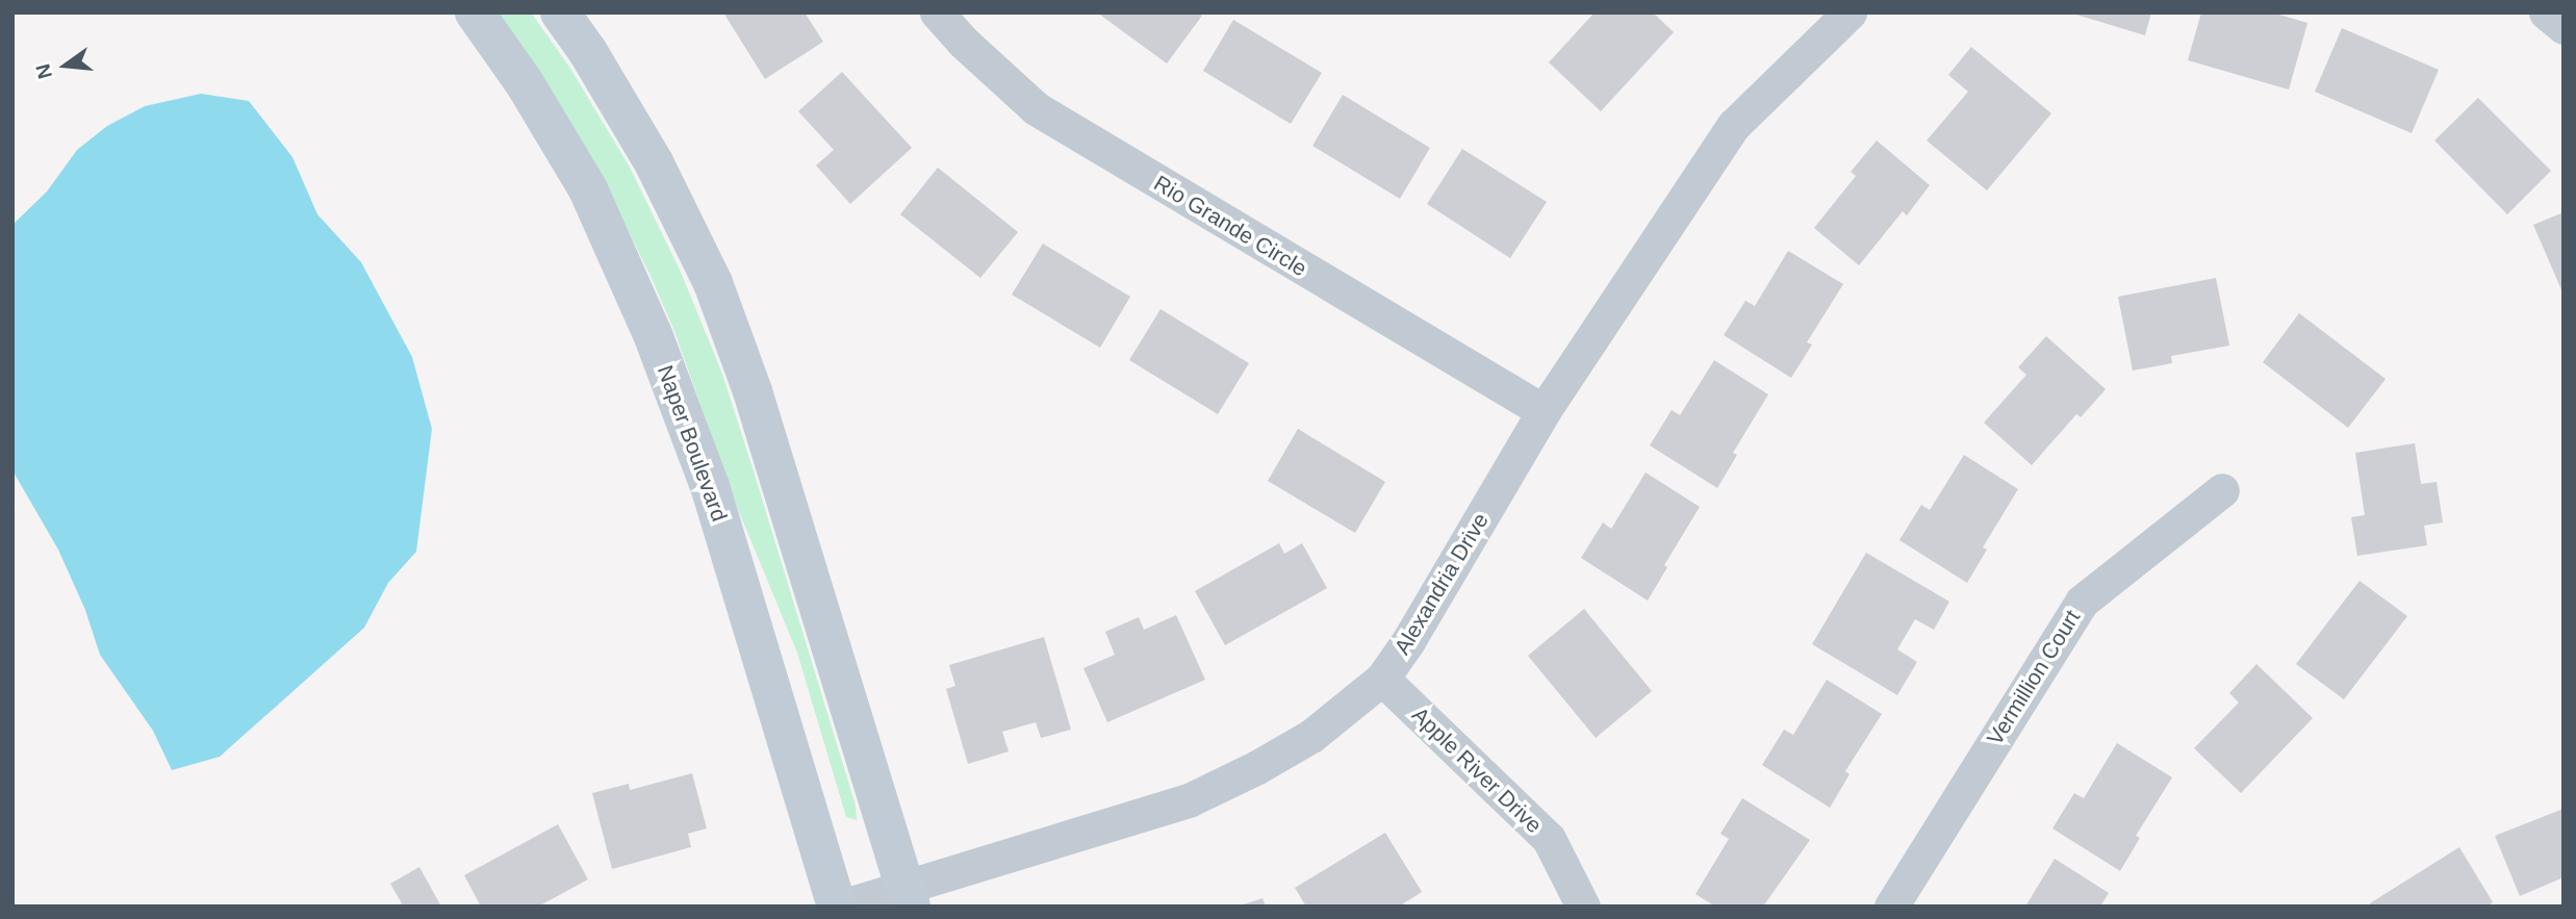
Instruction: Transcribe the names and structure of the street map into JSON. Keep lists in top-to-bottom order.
{
  "streets": {
    "main road": ["Naper Boulevard"],
    "street": [
      "Rio Grande Circle",
      "Alexandria Drive",
      "Vermillion Court",
      "Apple River Drive"
    ]
  },
  "crossings": [
    ["Rio Grande Circle", "Alexandria Drive"],
    ["Naper Boulevard", "Alexandria Drive"],
    ["Alexandria Drive", "Apple River Drive"]
  ],
  "north": "left"
}
